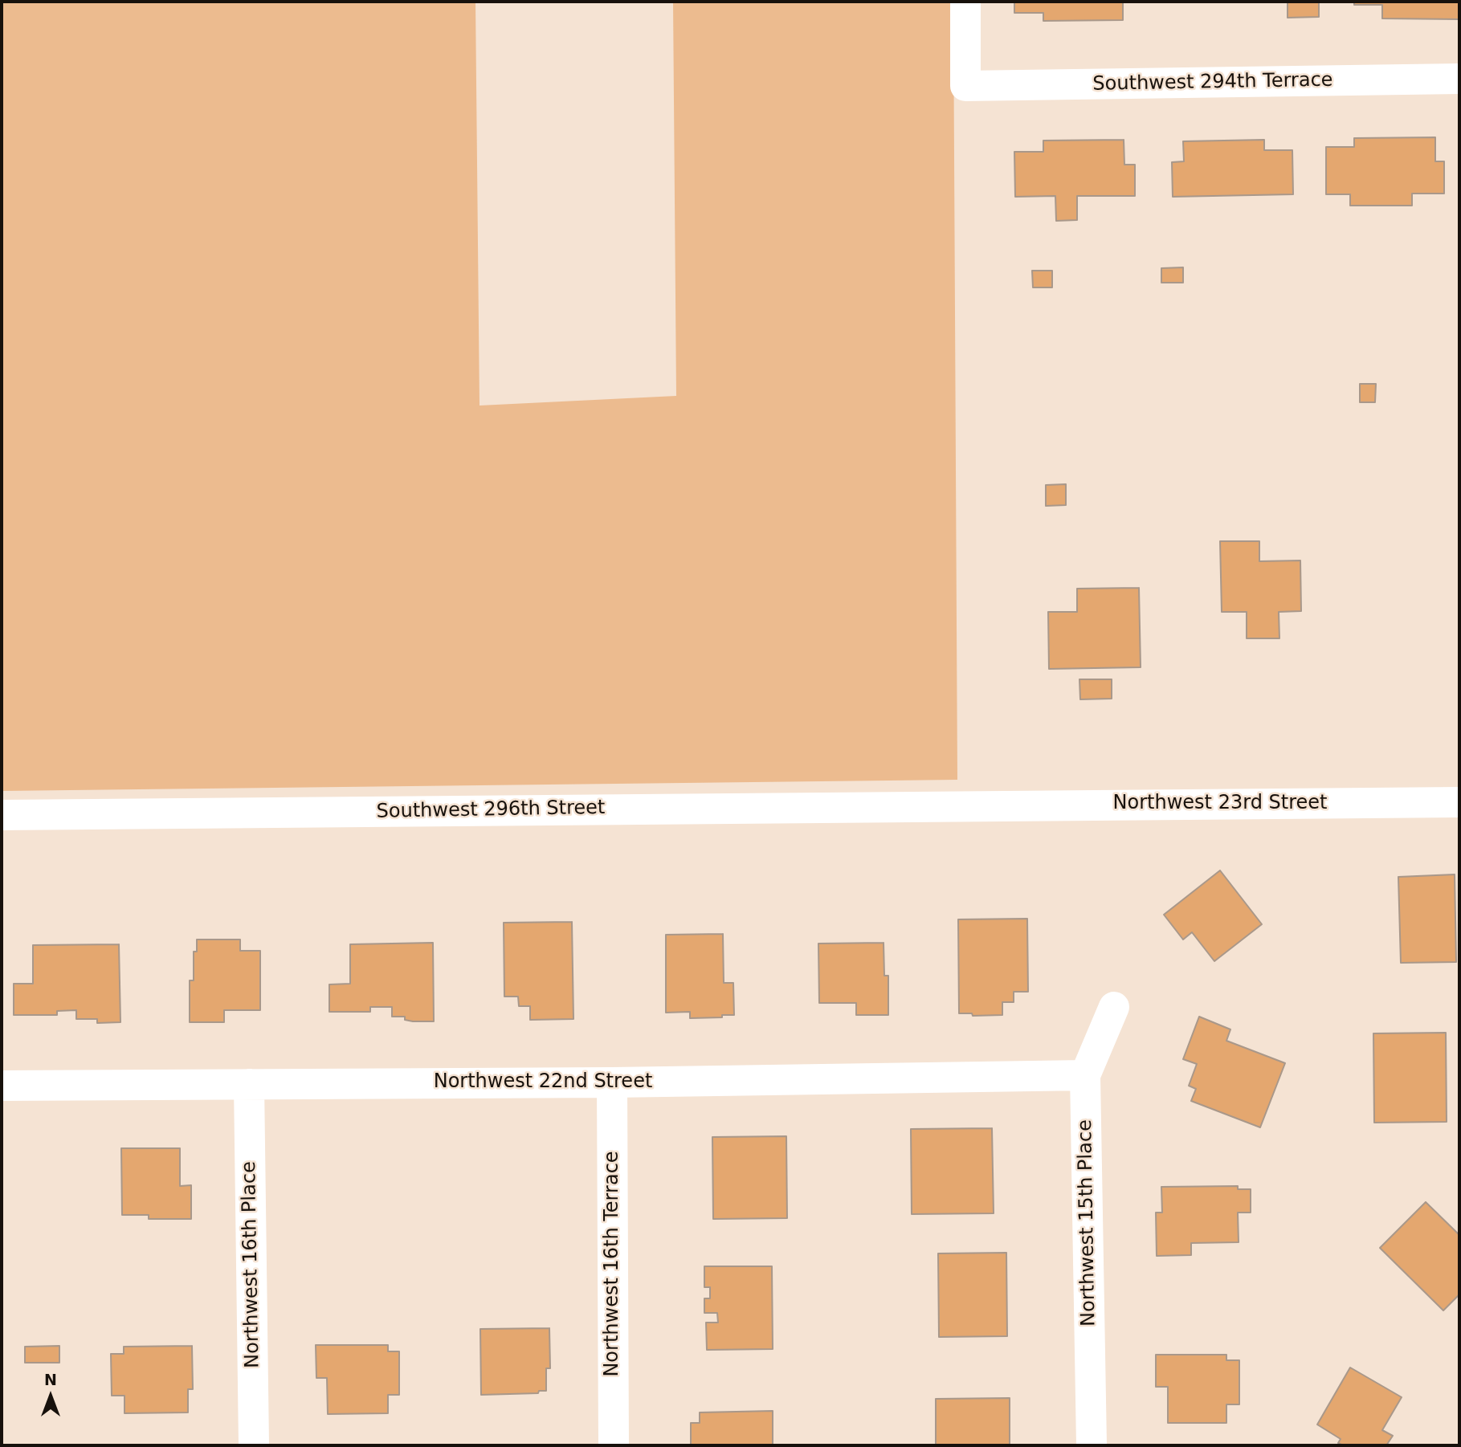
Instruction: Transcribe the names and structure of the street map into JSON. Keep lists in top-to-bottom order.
{
  "streets": {
    "street": [
      "Southwest 294th Terrace",
      "Northwest 23rd Street",
      "Southwest 296th Street",
      "Northwest 22nd Street",
      "Northwest 15th Place",
      "Northwest 16th Terrace",
      "Northwest 16th Place"
    ]
  },
  "crossings": [
    ["Northwest 23rd Street", "Southwest 296th Street"],
    ["Northwest 22nd Street", "Northwest 15th Place"],
    ["Northwest 22nd Street", "Northwest 16th Terrace"],
    ["Northwest 22nd Street", "Northwest 16th Place"]
  ],
  "north": "top"
}
